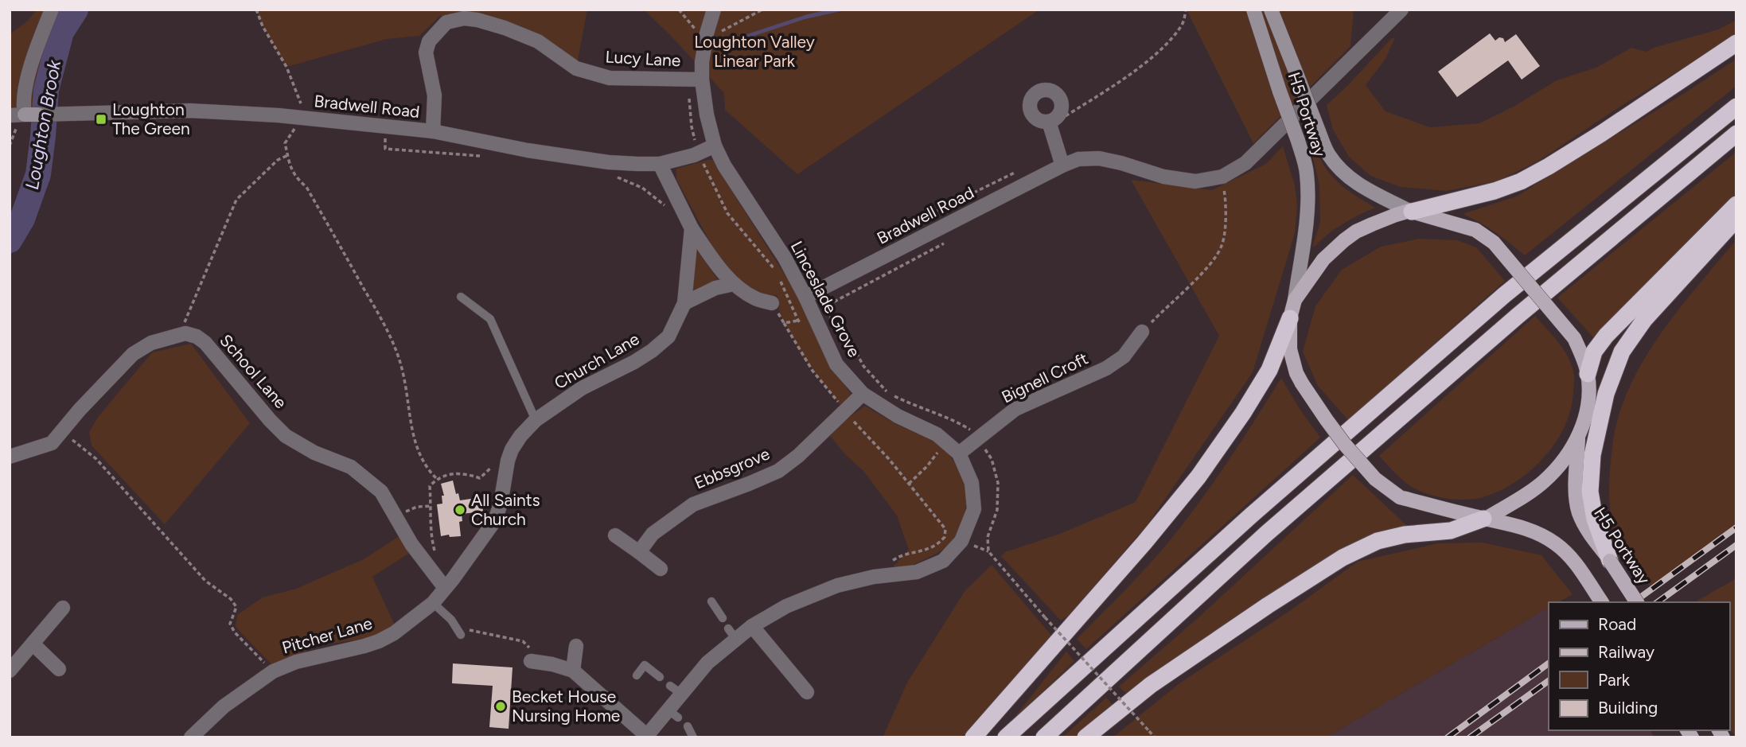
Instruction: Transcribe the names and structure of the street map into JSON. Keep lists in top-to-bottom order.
{
  "streets": {
    "main road": ["H5 Portway"],
    "street": [
      "Lucy Lane",
      "Bradwell Road",
      "Linceslade Grove",
      "Church Lane",
      "School Lane",
      "Bignell Croft",
      "Ebbsgrove",
      "Pitcher Lane"
    ]
  },
  "crossings": [
    ["Lucy Lane", "Bradwell Road"],
    ["Lucy Lane", "Linceslade Grove"],
    ["Bradwell Road", "Linceslade Grove"],
    ["Linceslade Grove", "Bignell Croft"],
    ["Linceslade Grove", "Ebbsgrove"],
    ["Church Lane", "School Lane"],
    ["Church Lane", "Pitcher Lane"],
    ["School Lane", "Pitcher Lane"]
  ],
  "water": ["Loughton Brook"],
  "parks": ["Loughton Valley Linear Park"],
  "places": {
    "transit": ["Loughton The Green"],
    "other": ["All Saints Church", "Becket House Nursing Home"]
  },
  "legend": [
    "Road",
    "Railway",
    "Park",
    "Building"
  ]
}
